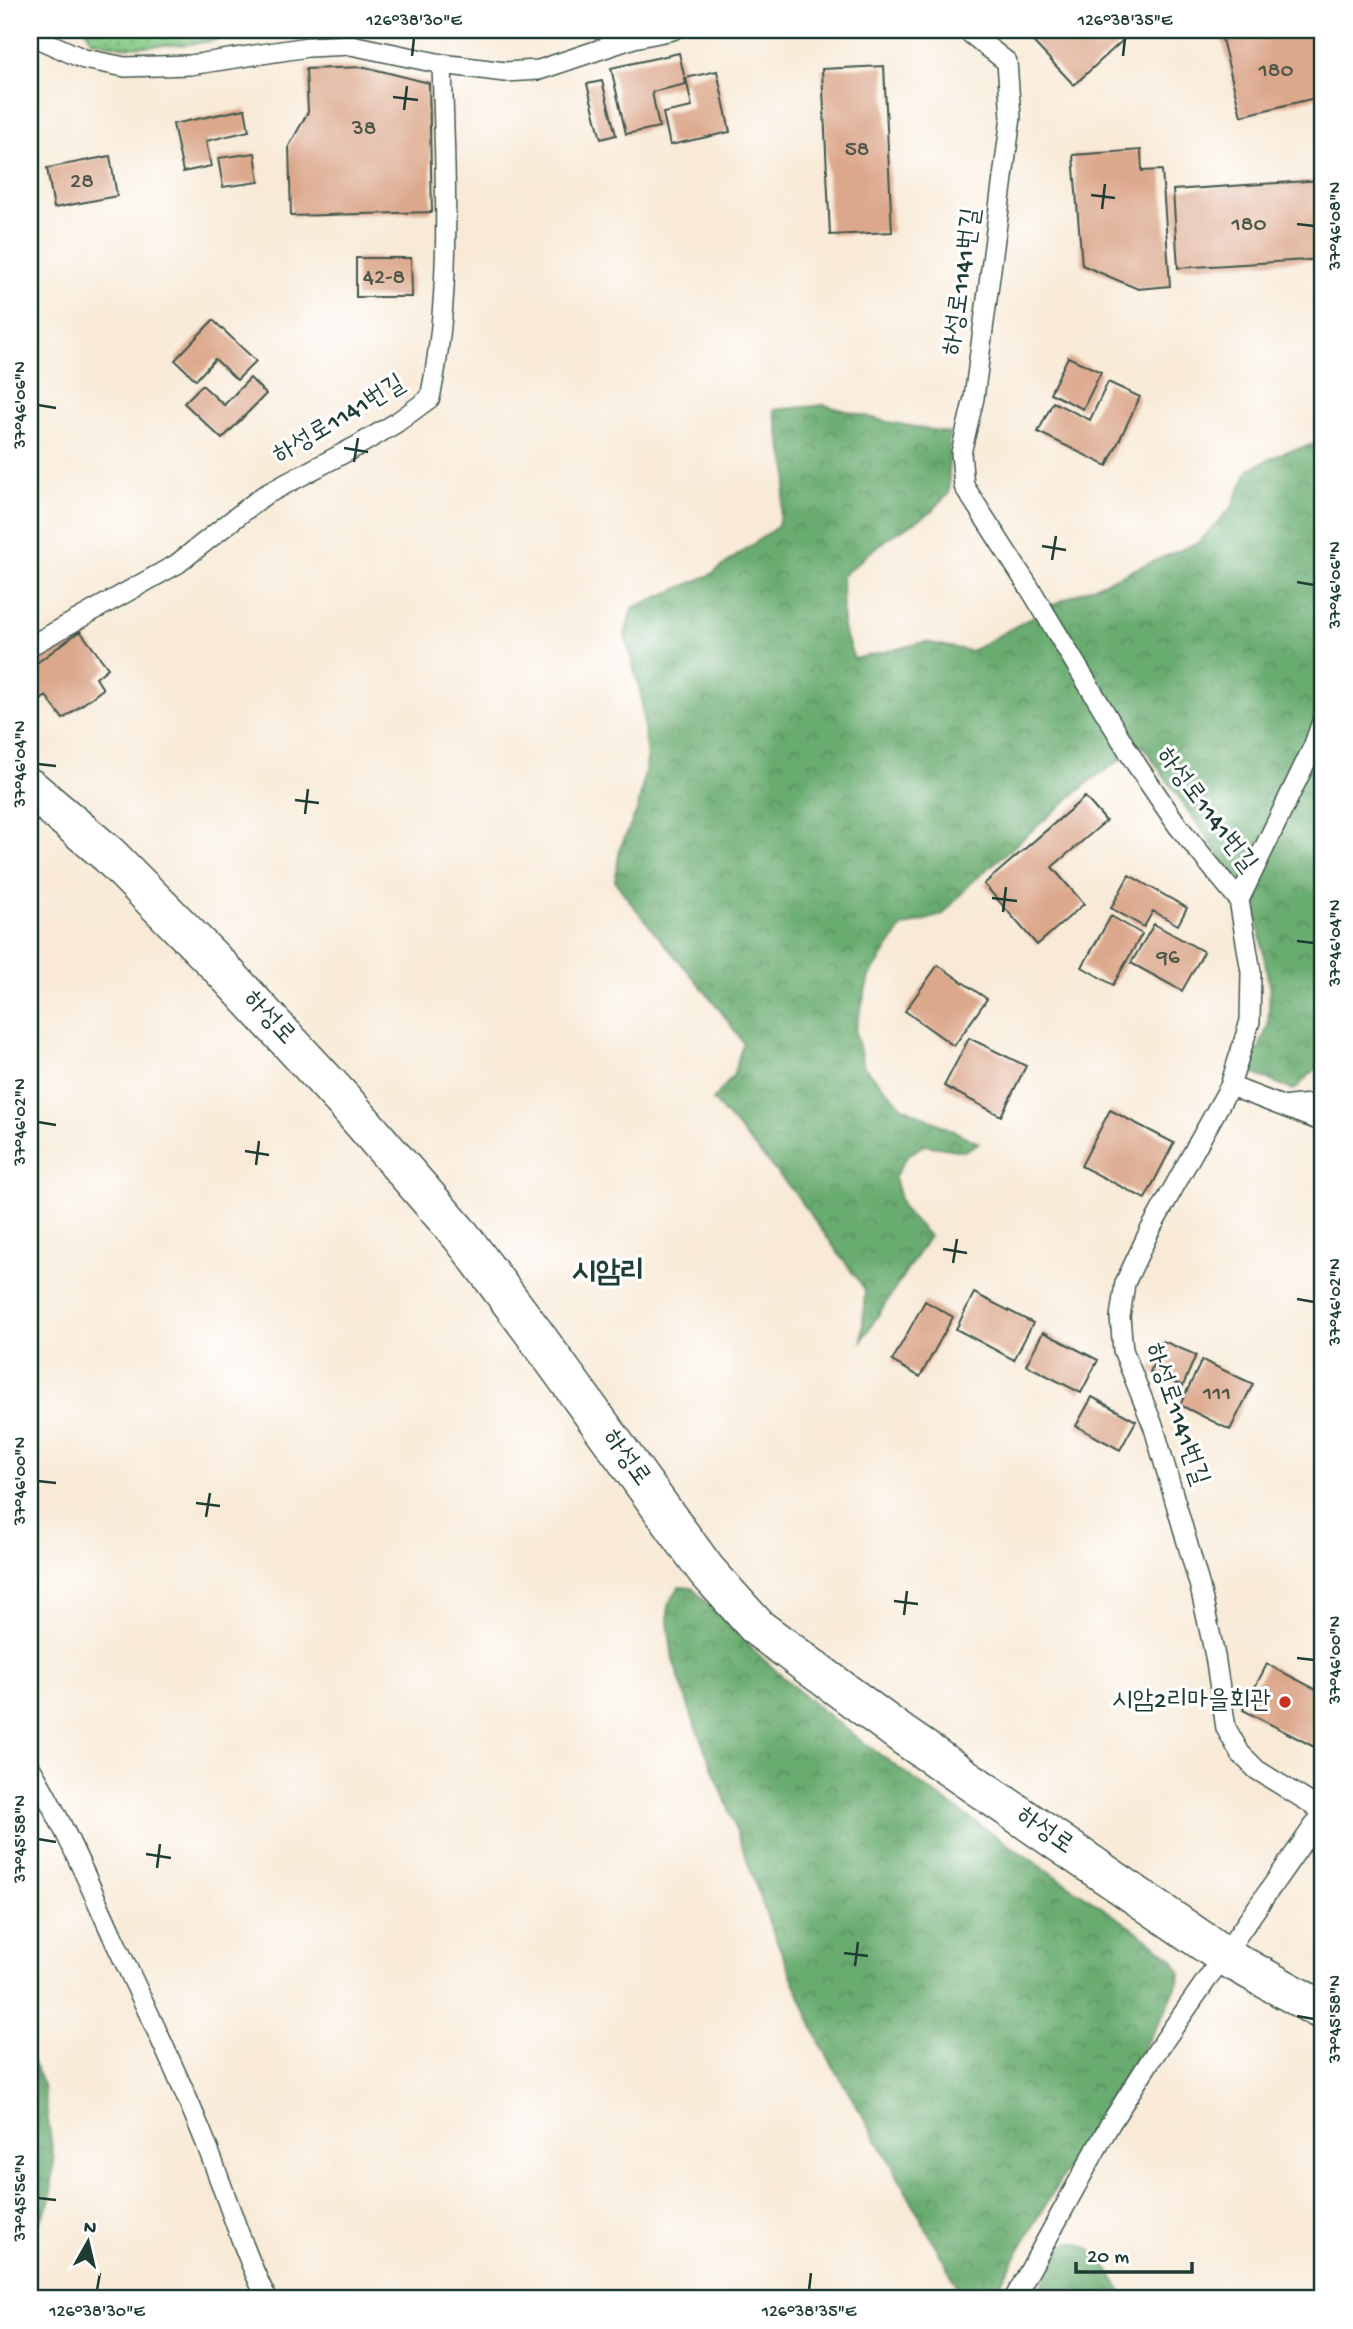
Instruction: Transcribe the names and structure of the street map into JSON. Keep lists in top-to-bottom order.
{
  "streets": {
    "street": ["하성로"],
    "lane": ["하성로1141번길"]
  },
  "districts": ["시암리"],
  "places": ["시암2리마을회관"],
  "house_numbers": [
    "180",
    "38",
    "58",
    "28",
    "180",
    "42-8",
    "96",
    "111"
  ],
  "scale_bar": "20 m",
  "north": "top",
  "coordinates": [
    "126°38'30\"E",
    "126°38'35\"E",
    "37°46'08\"N",
    "37°46'06\"N",
    "37°46'04\"N",
    "37°46'02\"N",
    "37°46'00\"N",
    "37°45'58\"N",
    "37°45'56\"N"
  ]
}
